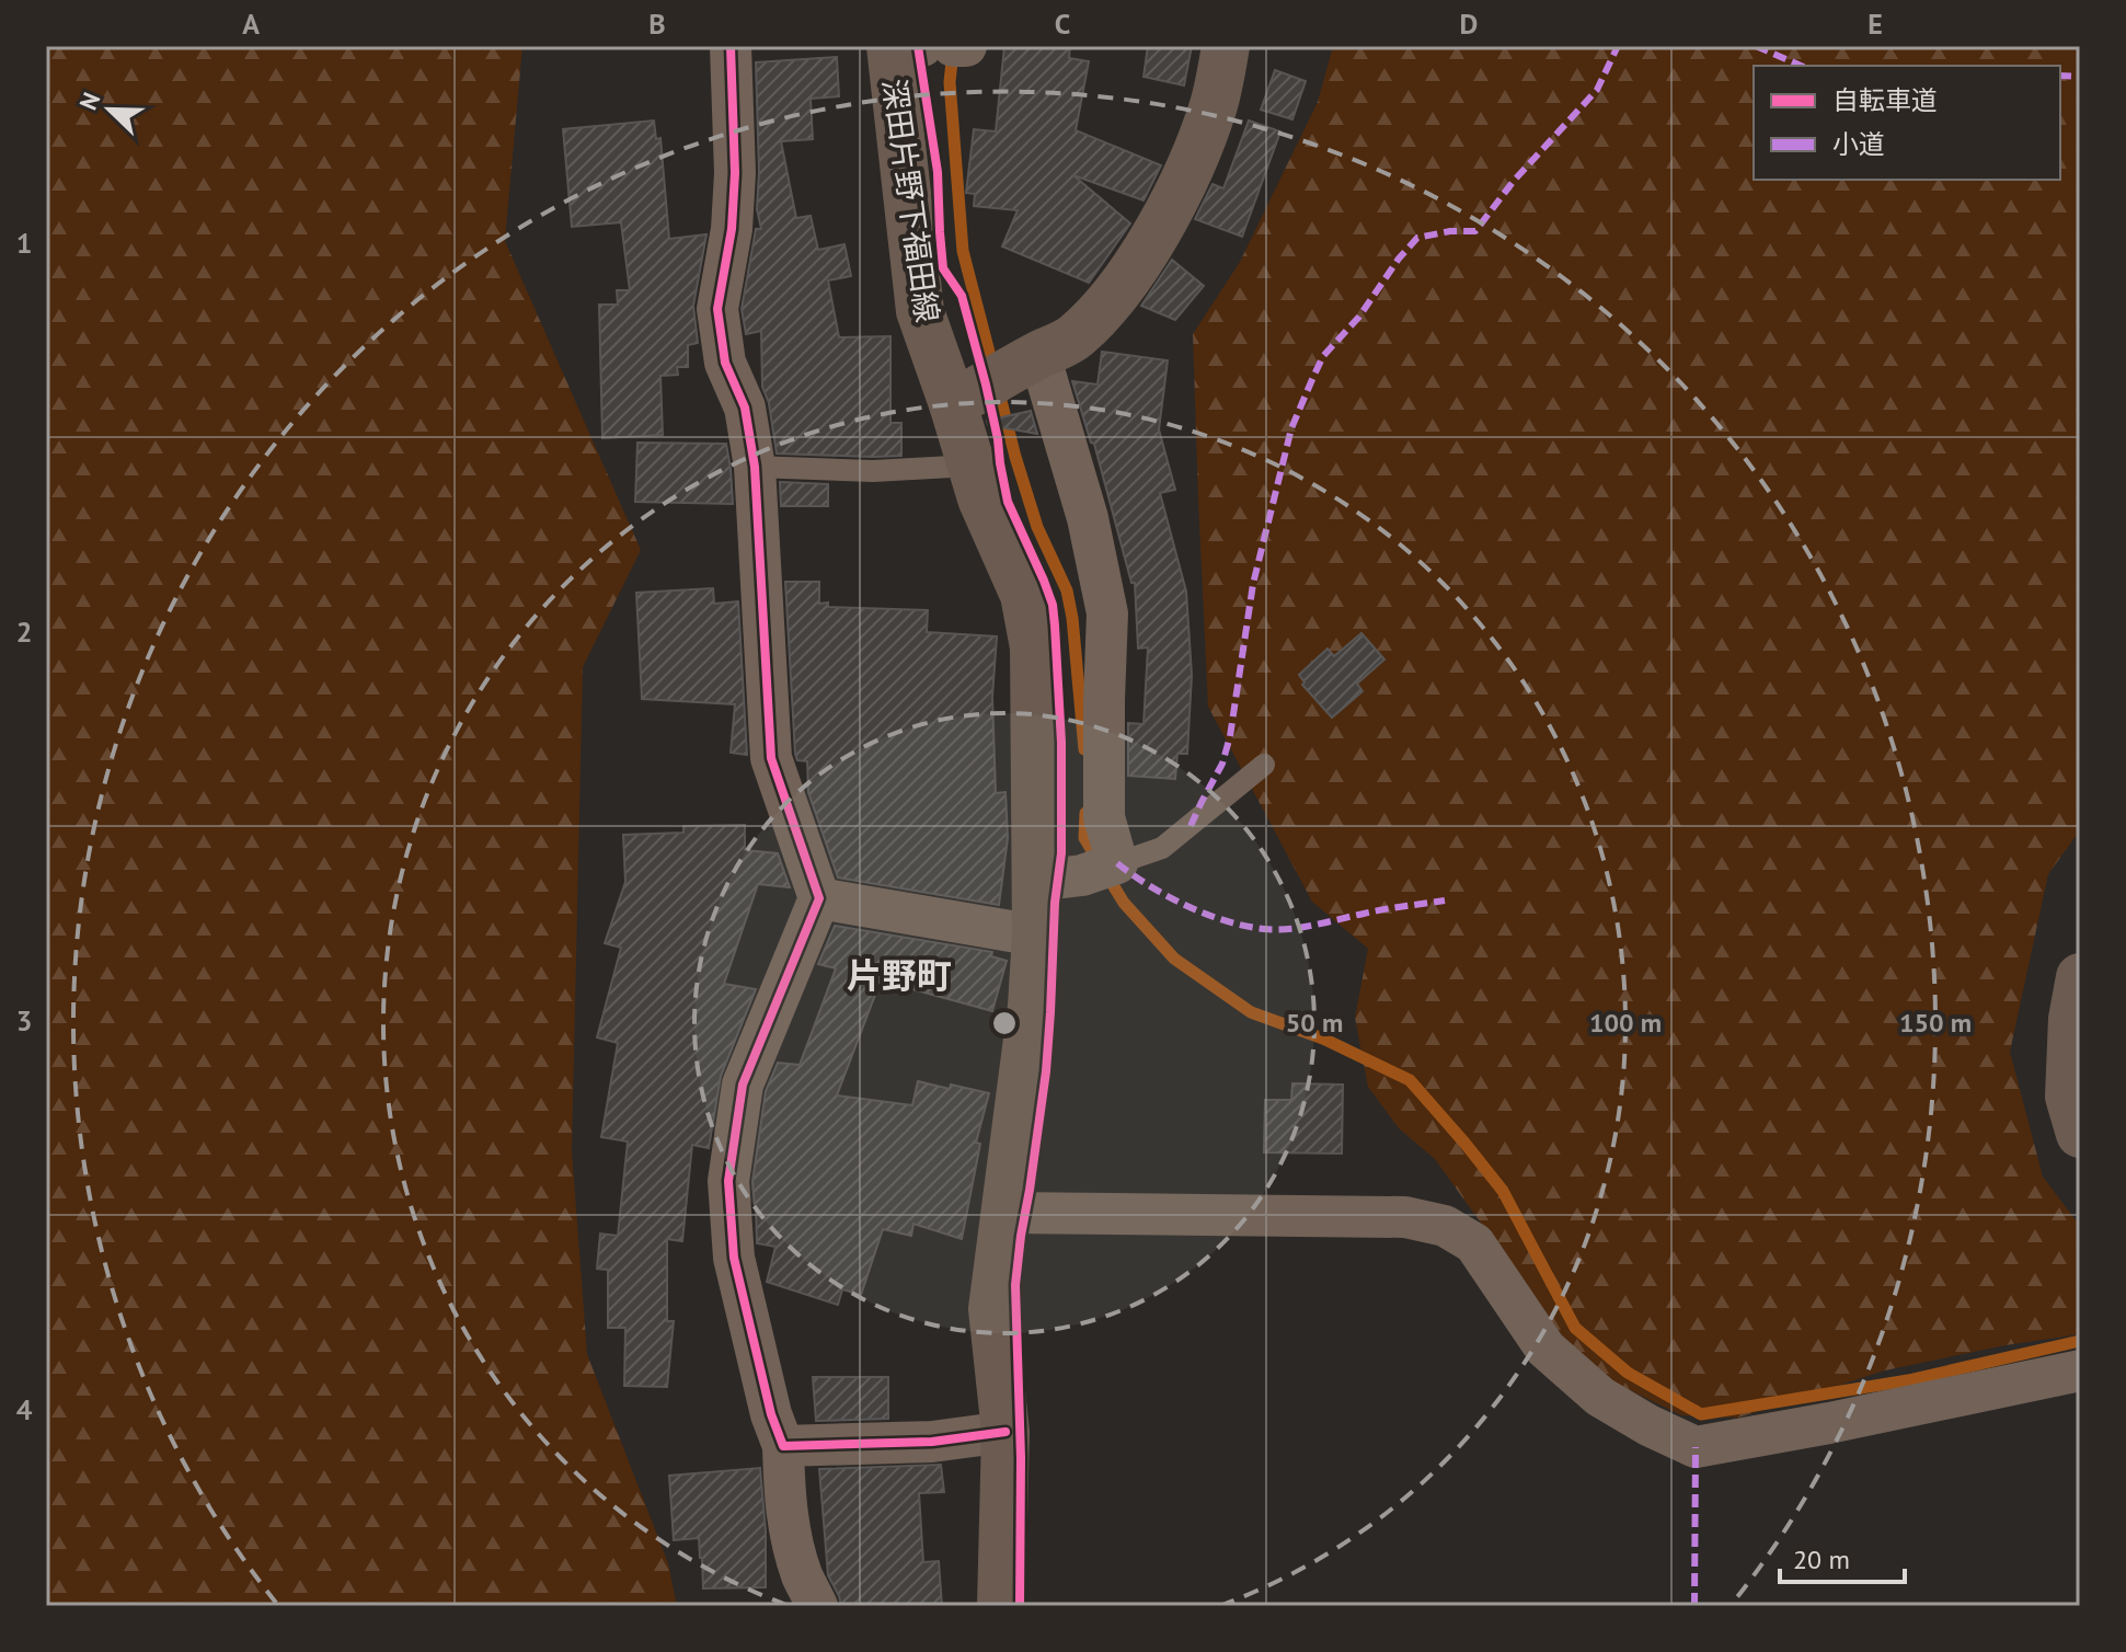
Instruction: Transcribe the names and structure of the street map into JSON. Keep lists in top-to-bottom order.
{
  "streets": {
    "main road": ["深田片野下福田線"]
  },
  "districts": ["片野町"],
  "legend": ["自転車道", "小道"],
  "scale_bar": "20 m",
  "north": "top left",
  "grid": {
    "columns": [
      "A",
      "B",
      "C",
      "D",
      "E"
    ],
    "rows": [
      "1",
      "2",
      "3",
      "4"
    ]
  },
  "rings": ["50 m", "100 m", "150 m"]
}
